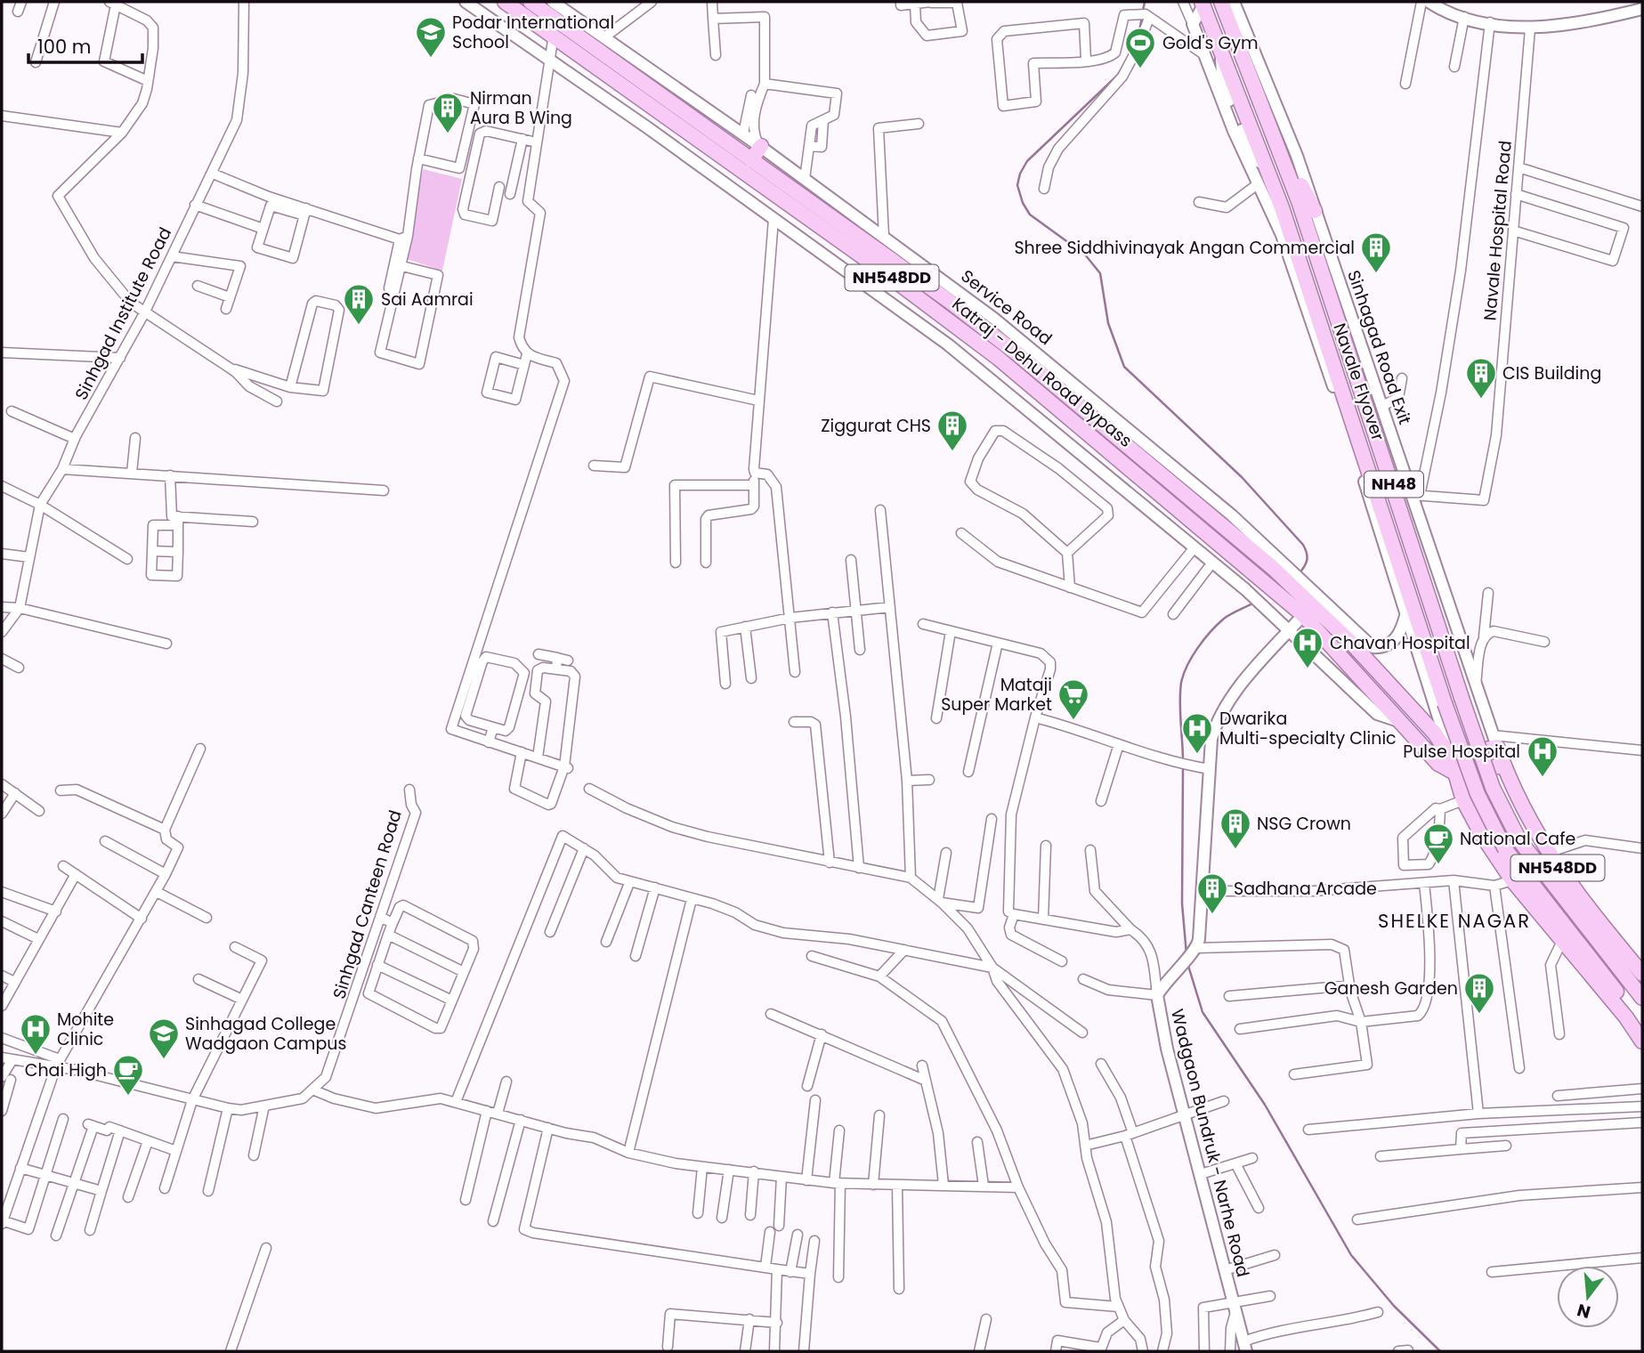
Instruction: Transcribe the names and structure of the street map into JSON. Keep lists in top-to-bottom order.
{
  "streets": {
    "highway": [
      "NH548DD",
      "Katraj - Dehu Road Bypass",
      "Navale Flyover",
      "NH48"
    ],
    "street": [
      "Navale Hospital Road",
      "Service Road",
      "Sinhgad Institute Road",
      "Sinhagad Road Exit",
      "Sinhgad Canteen Road",
      "Wadgaon Bundruk - Narhe Road"
    ]
  },
  "crossings": [
    ["Navale Hospital Road", "Sinhagad Road Exit"],
    ["NH548DD", "Sinhagad Road Exit"],
    ["Service Road", "Katraj - Dehu Road Bypass"],
    ["Navale Flyover", "NH48"]
  ],
  "districts": ["SHELKE NAGAR"],
  "places": {
    "school or university": ["Podar International School", "Sinhagad College Wadgaon Campus"],
    "sports": ["Gold's Gym"],
    "building": [
      "Nirman Aura B Wing",
      "Shree Siddhivinayak Angan Commercial",
      "Sai Aamrai",
      "CIS Building",
      "Ziggurat CHS",
      "NSG Crown",
      "Sadhana Arcade",
      "Ganesh Garden"
    ],
    "hospital": [
      "Chavan Hospital",
      "Dwarika Multi-specialty Clinic",
      "Pulse Hospital",
      "Mohite Clinic"
    ],
    "supermarket": ["Mataji Super Market"],
    "cafe": ["National Cafe", "Chai High"]
  },
  "scale_bar": "100 m",
  "north": "bottom"
}
